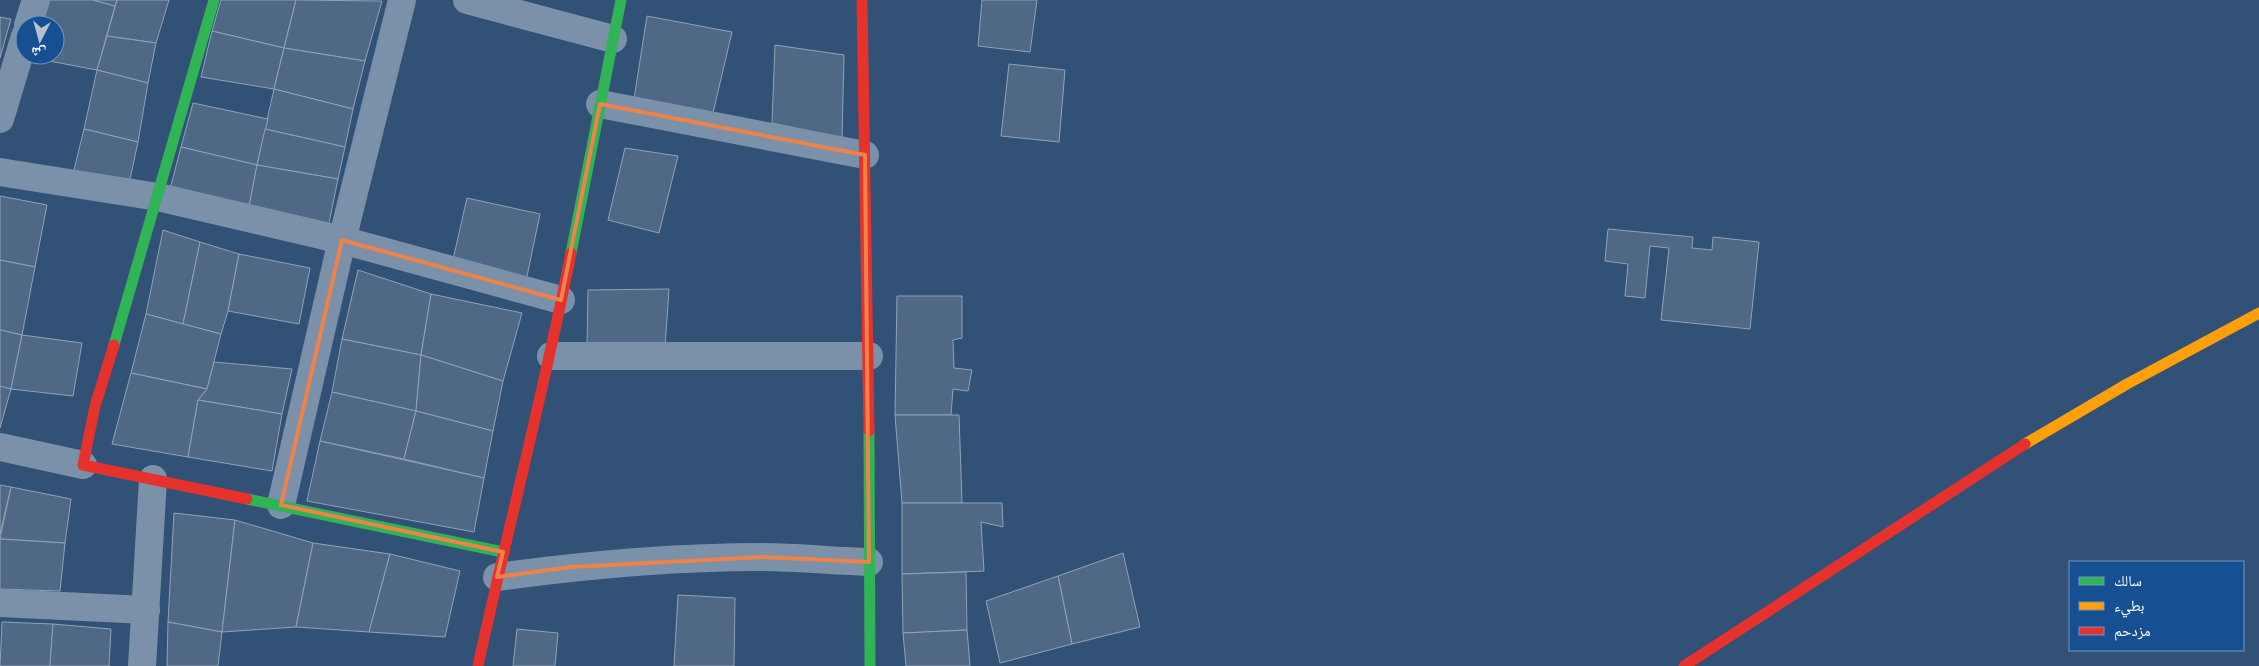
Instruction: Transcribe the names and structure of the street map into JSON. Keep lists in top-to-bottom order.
{
  "legend": ["سالك", "بطيء", "مزدحم"],
  "north": "bottom"
}
